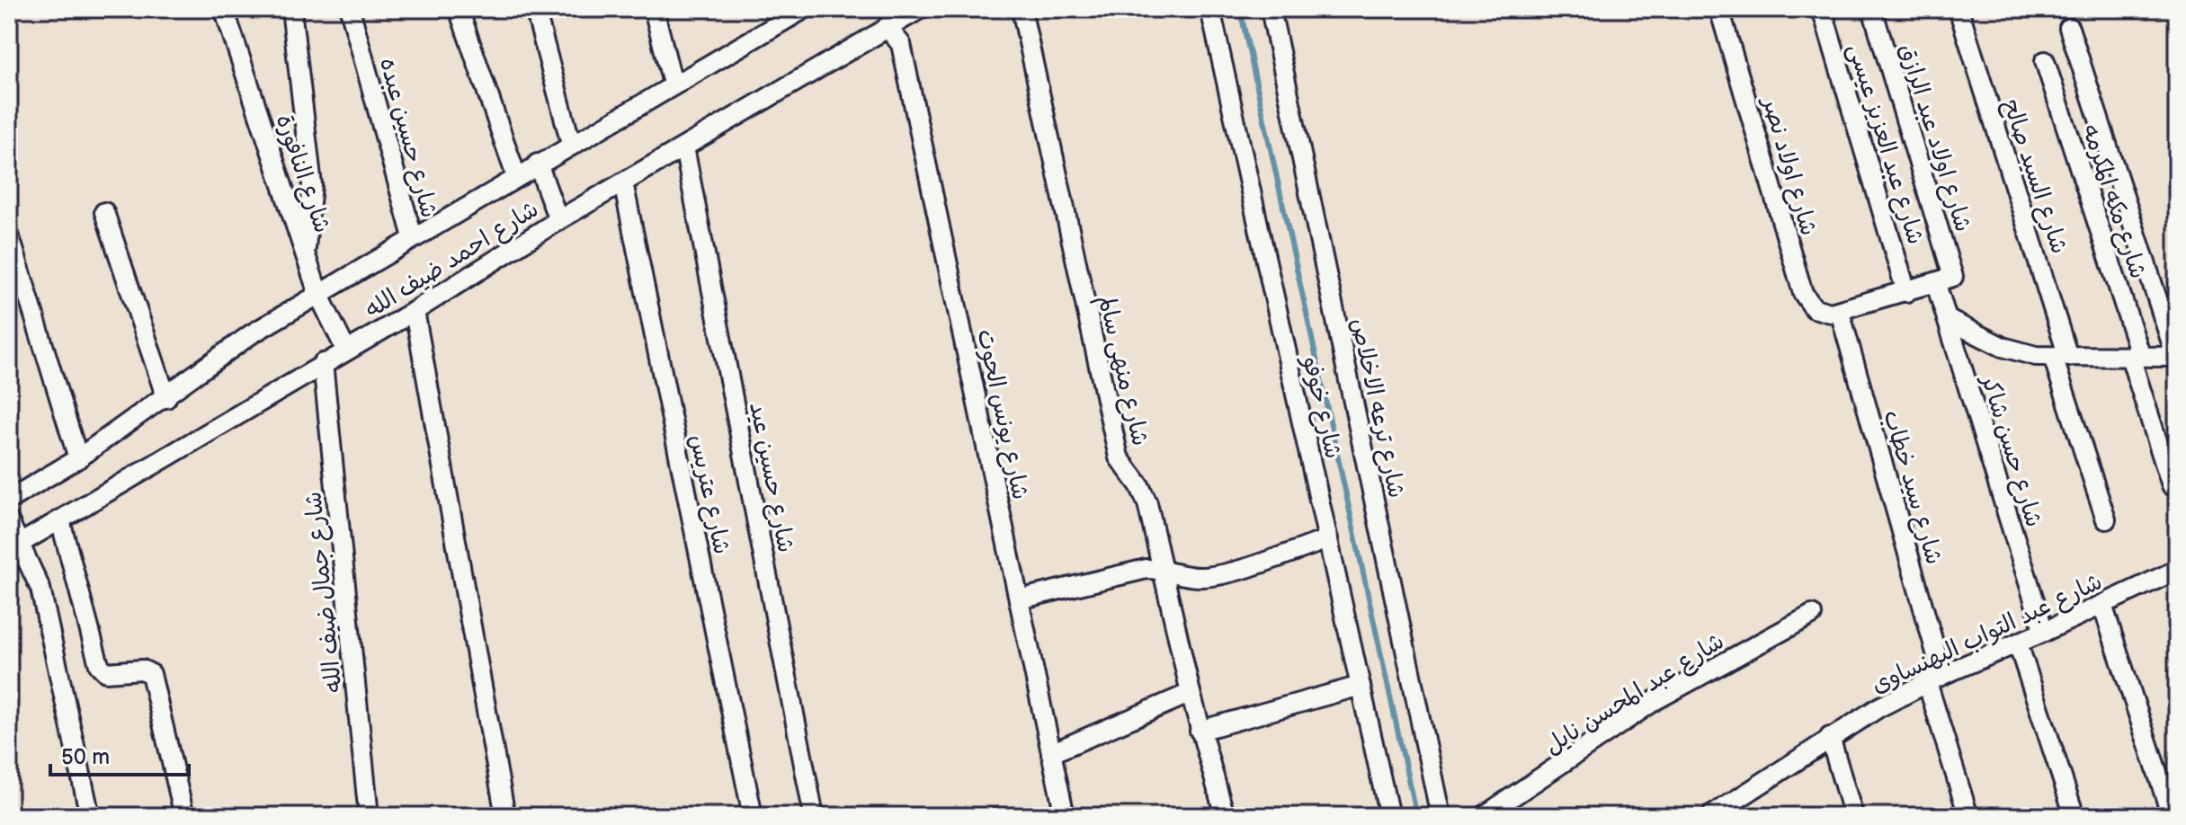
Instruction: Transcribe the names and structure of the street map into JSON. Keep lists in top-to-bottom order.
{
  "streets": {
    "street": [
      "شارع حسين عبده",
      "شارع اولاد عبد الرازق",
      "شارع عبد العزيز عيسى",
      "شارع اولاد نصر",
      "شارع النافورة",
      "شارع السيد صالح",
      "شارع مكه المكرمه",
      "شارع احمد ضيف الله",
      "شارع منهى سالم",
      "شارع خوفو",
      "شارع ترعه الاخلاص",
      "شارع يونس الحوت",
      "شارع حسن شاكر",
      "شارع حسين عيد",
      "شارع سيد خطاب",
      "شارع عتريس",
      "شارع جمال ضيف الله",
      "شارع عبد التواب البهنساوى",
      "شارع عبد المحسن نايل"
    ]
  },
  "crossings": [
    ["شارع حسين عبده", "شارع احمد ضيف الله"],
    ["شارع اولاد عبد الرازق", "شارع حسن شاكر"],
    ["شارع اولاد نصر", "شارع سيد خطاب"],
    ["شارع النافورة", "شارع احمد ضيف الله"],
    ["شارع احمد ضيف الله", "شارع يونس الحوت"],
    ["شارع احمد ضيف الله", "شارع حسين عيد"],
    ["شارع احمد ضيف الله", "شارع عتريس"],
    ["شارع احمد ضيف الله", "شارع جمال ضيف الله"],
    ["شارع حسن شاكر", "شارع عبد التواب البهنساوى"],
    ["شارع سيد خطاب", "شارع عبد التواب البهنساوى"]
  ],
  "scale_bar": "50 m"
}
